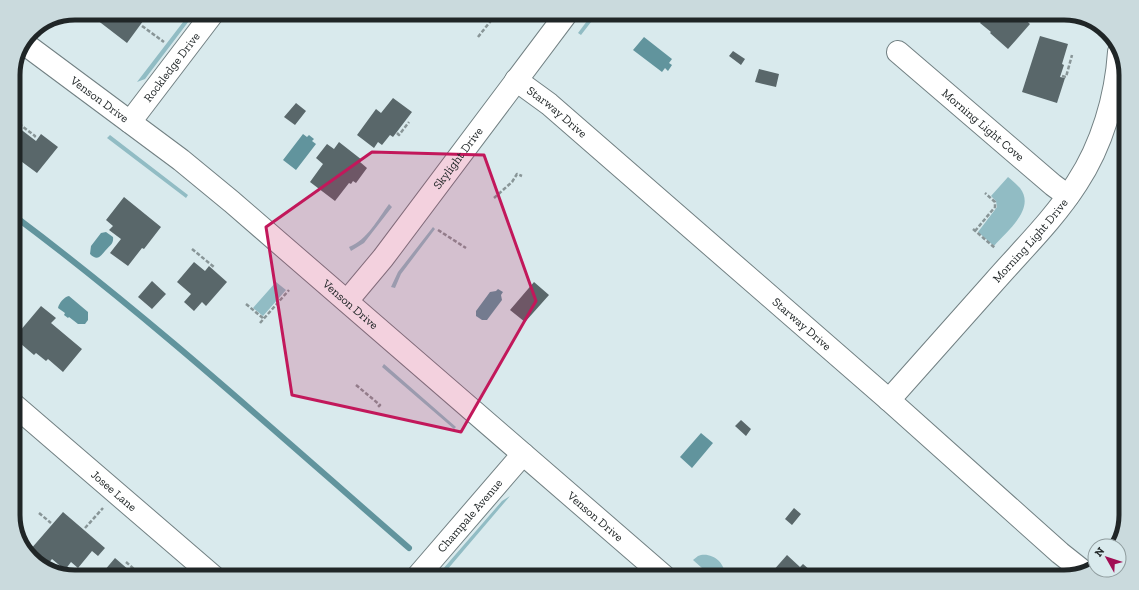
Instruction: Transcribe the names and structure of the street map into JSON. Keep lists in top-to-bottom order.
{
  "streets": {
    "street": [
      "Rockledge Drive",
      "Venson Drive",
      "Starway Drive",
      "Morning Light Cove",
      "Skylight Drive",
      "Morning Light Drive",
      "Josee Lane",
      "Champale Avenue"
    ]
  },
  "crossings": [
    ["Rockledge Drive", "Venson Drive"],
    ["Venson Drive", "Skylight Drive"],
    ["Venson Drive", "Champale Avenue"],
    ["Starway Drive", "Skylight Drive"],
    ["Starway Drive", "Morning Light Drive"],
    ["Morning Light Cove", "Morning Light Drive"]
  ],
  "north": "top left"
}
